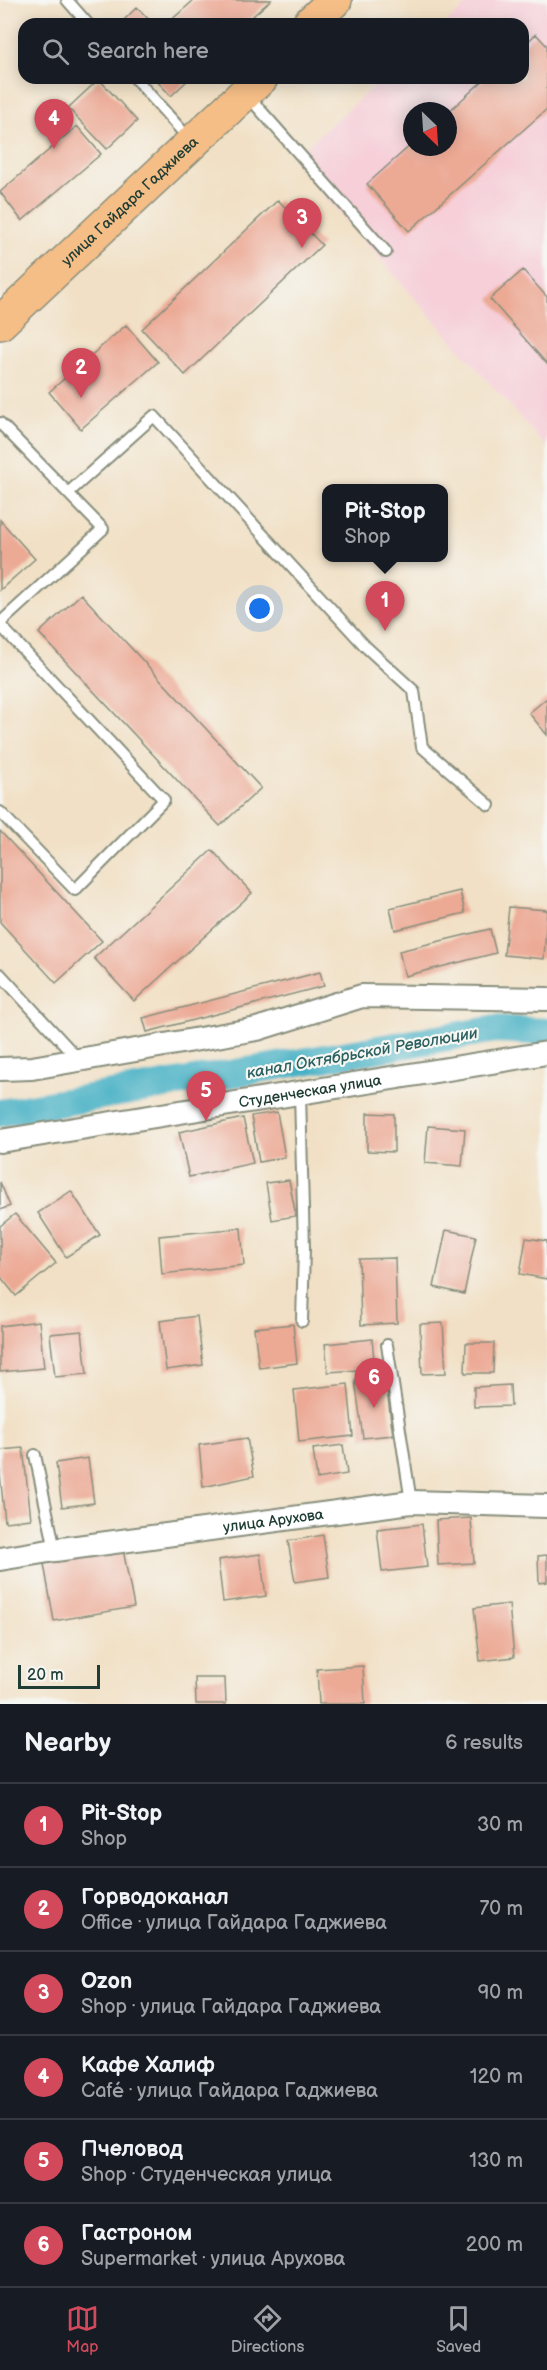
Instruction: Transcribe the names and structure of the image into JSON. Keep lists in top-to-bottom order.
{
  "streets": {
    "main road": ["улица Гайдара Гаджиева"],
    "street": ["Студенческая улица", "улица Арухова"]
  },
  "water": ["канал Октябрьской Революции"],
  "scale_bar": "20 m",
  "north": "bottom right",
  "page": {
    "search": "Search here",
    "pins": [
      "4",
      "3",
      "2",
      "1",
      "5",
      "6"
    ],
    "popup": ["Pit-Stop", "Shop"],
    "scale": "20 m",
    "heading": ["Nearby", "6 results"],
    "list": [
      {
        "mark": "1",
        "name": "Pit-Stop",
        "note": "Shop",
        "value": "30 m"
      },
      {
        "mark": "2",
        "name": "Горводоканал",
        "note": "Office · улица Гайдара Гаджиева",
        "value": "70 m"
      },
      {
        "mark": "3",
        "name": "Ozon",
        "note": "Shop · улица Гайдара Гаджиева",
        "value": "90 m"
      },
      {
        "mark": "4",
        "name": "Кафе Халиф",
        "note": "Café · улица Гайдара Гаджиева",
        "value": "120 m"
      },
      {
        "mark": "5",
        "name": "Пчеловод",
        "note": "Shop · Студенческая улица",
        "value": "130 m"
      },
      {
        "mark": "6",
        "name": "Гастроном",
        "note": "Supermarket · улица Арухова",
        "value": "200 m"
      }
    ],
    "nav": ["Map", "Directions", "Saved"]
  }
}
